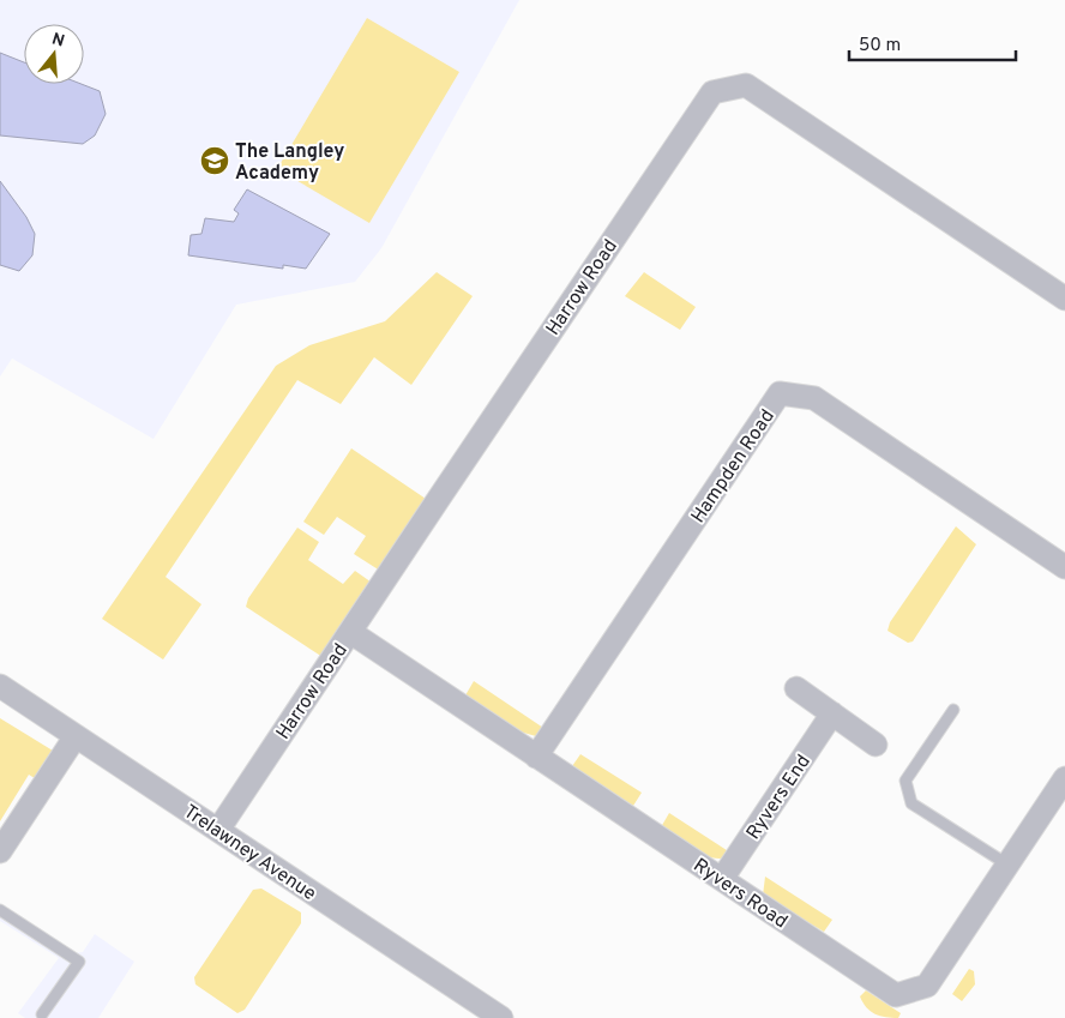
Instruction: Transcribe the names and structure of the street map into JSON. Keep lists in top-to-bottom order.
{
  "streets": {
    "street": [
      "Harrow Road",
      "Hampden Road",
      "Ryvers End",
      "Trelawney Avenue",
      "Ryvers Road"
    ]
  },
  "crossings": [
    ["Harrow Road", "Trelawney Avenue"],
    ["Harrow Road", "Ryvers Road"],
    ["Hampden Road", "Ryvers Road"],
    ["Ryvers End", "Ryvers Road"]
  ],
  "places": {
    "school or university": ["The Langley Academy"]
  },
  "scale_bar": "50 m",
  "north": "top"
}
